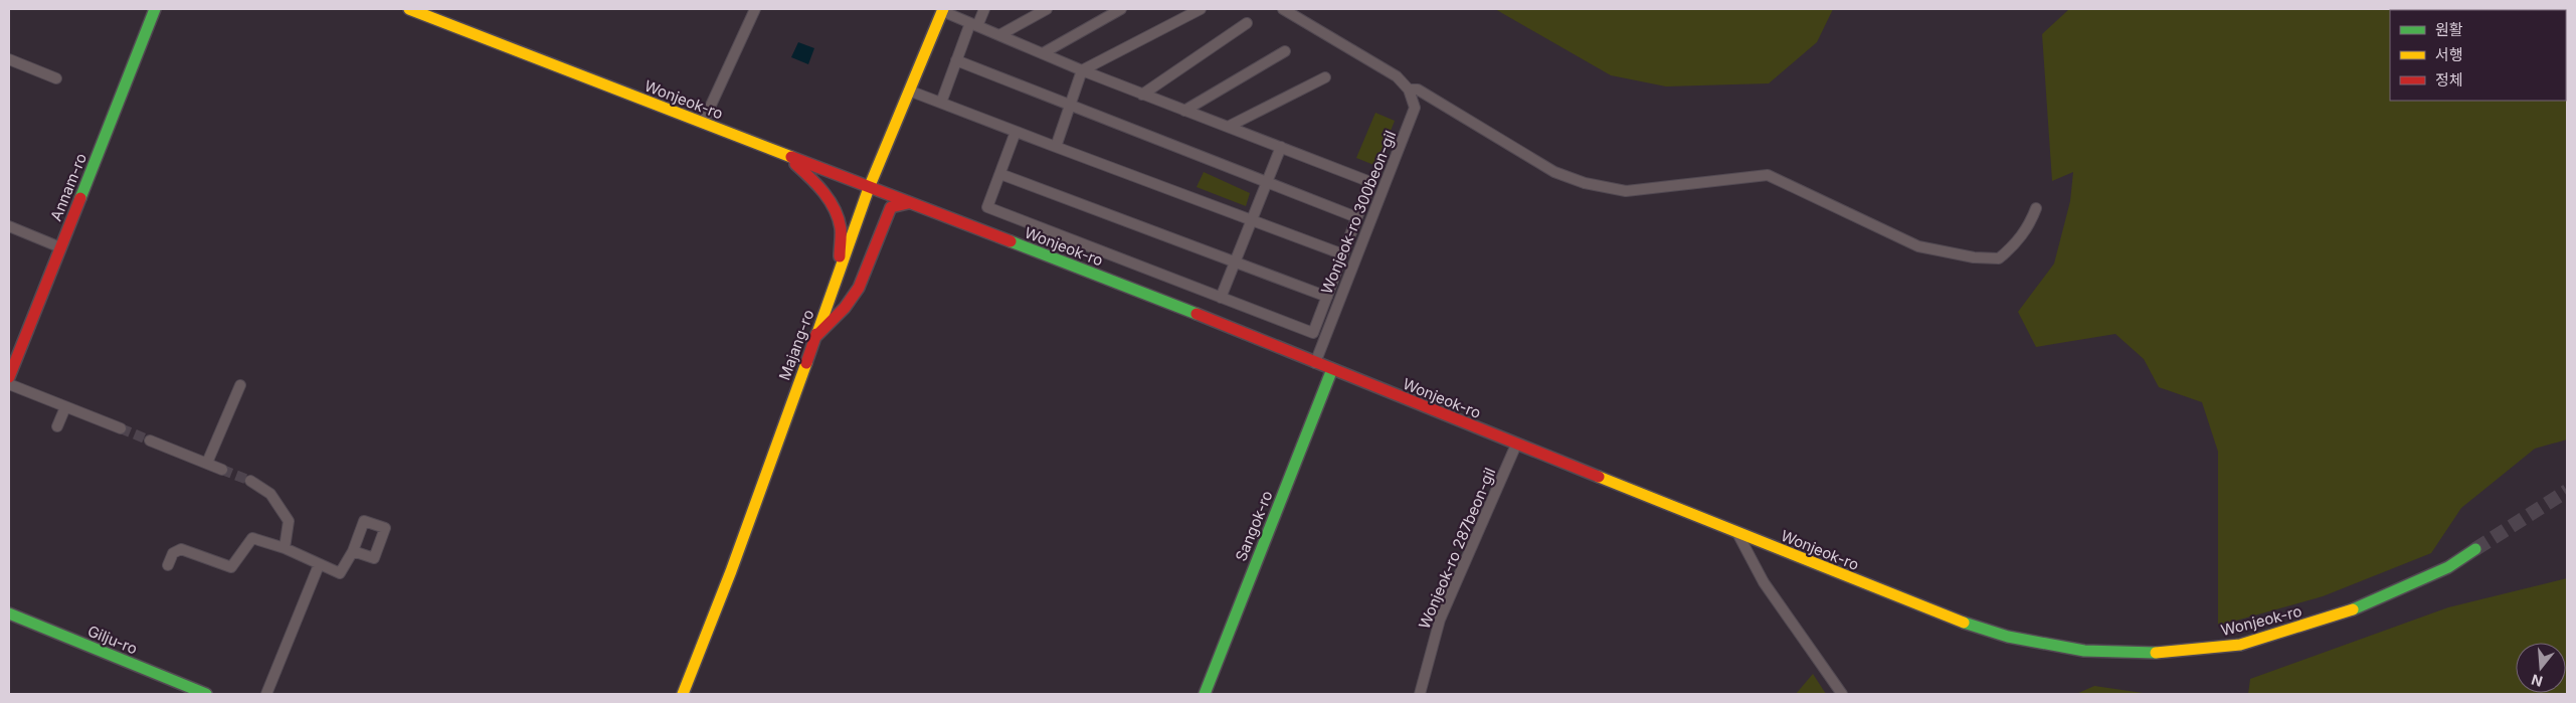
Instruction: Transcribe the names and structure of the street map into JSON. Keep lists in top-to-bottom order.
{
  "streets": {
    "main road": [
      "Wonjeok-ro",
      "Annam-ro",
      "Majang-ro",
      "Sangok-ro",
      "Gilju-ro"
    ],
    "street": ["Wonjeok-ro 300beon-gil", "Wonjeok-ro 287beon-gil"]
  },
  "crossings": [
    ["Wonjeok-ro", "Wonjeok-ro 300beon-gil"],
    ["Wonjeok-ro", "Majang-ro"],
    ["Wonjeok-ro", "Sangok-ro"],
    ["Wonjeok-ro", "Wonjeok-ro 287beon-gil"]
  ],
  "legend": ["원활", "서행", "정체"],
  "north": "bottom"
}
